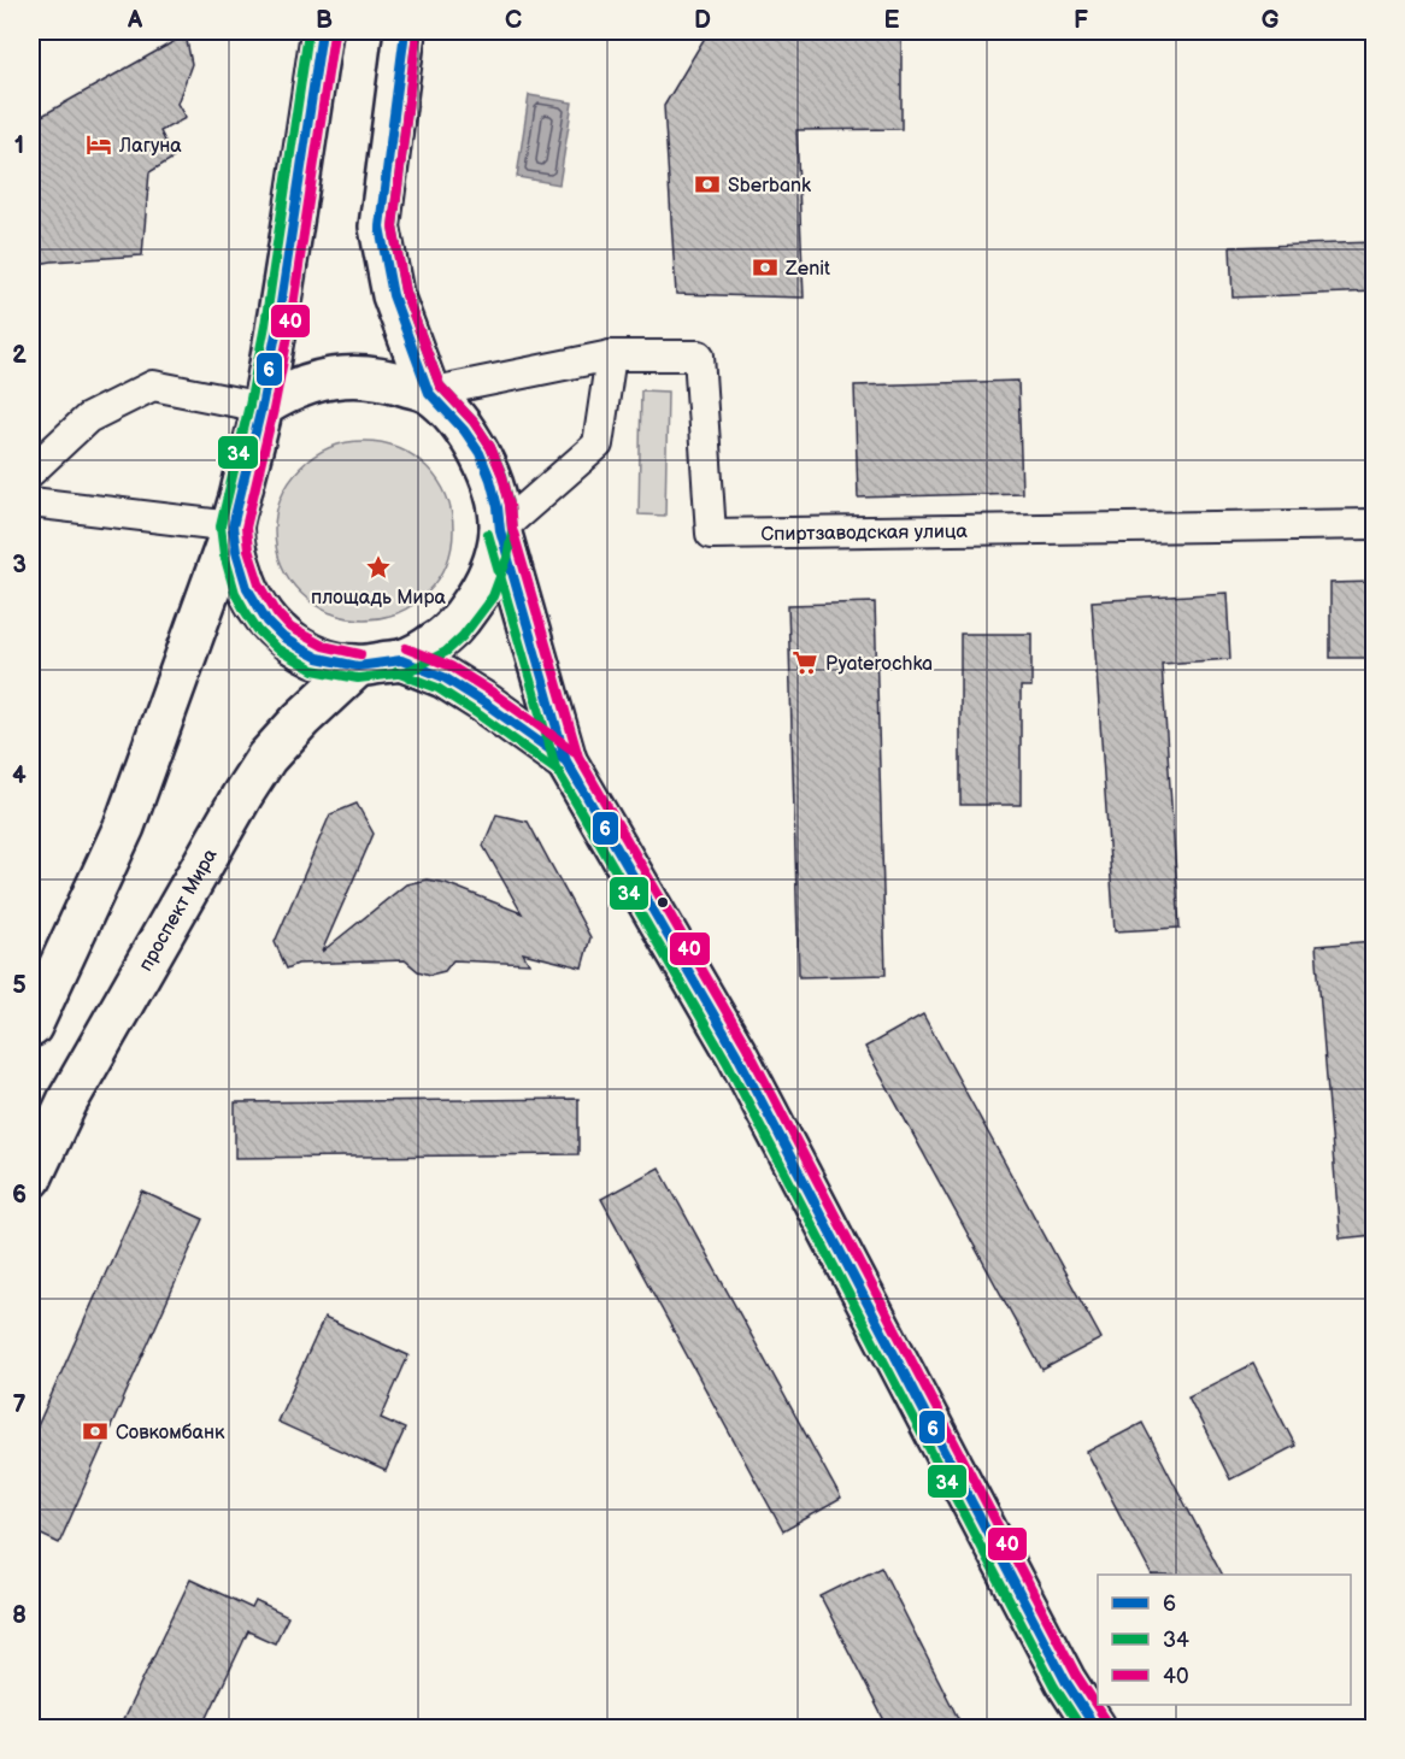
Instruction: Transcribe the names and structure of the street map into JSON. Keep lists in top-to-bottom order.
{
  "streets": {
    "main road": ["проспект Мира"],
    "street": ["Спиртзаводская улица"]
  },
  "places": {
    "hotel": ["Лагуна"],
    "bank": ["Sberbank", "Zenit", "Совкомбанк"],
    "place": ["площадь Мира"],
    "supermarket": ["Pyaterochka"]
  },
  "lines": ["transit line 6", "transit line 34", "transit line 40"],
  "legend": ["6", "34", "40"],
  "grid": {
    "columns": [
      "A",
      "B",
      "C",
      "D",
      "E",
      "F",
      "G"
    ],
    "rows": [
      "1",
      "2",
      "3",
      "4",
      "5",
      "6",
      "7",
      "8"
    ]
  }
}
